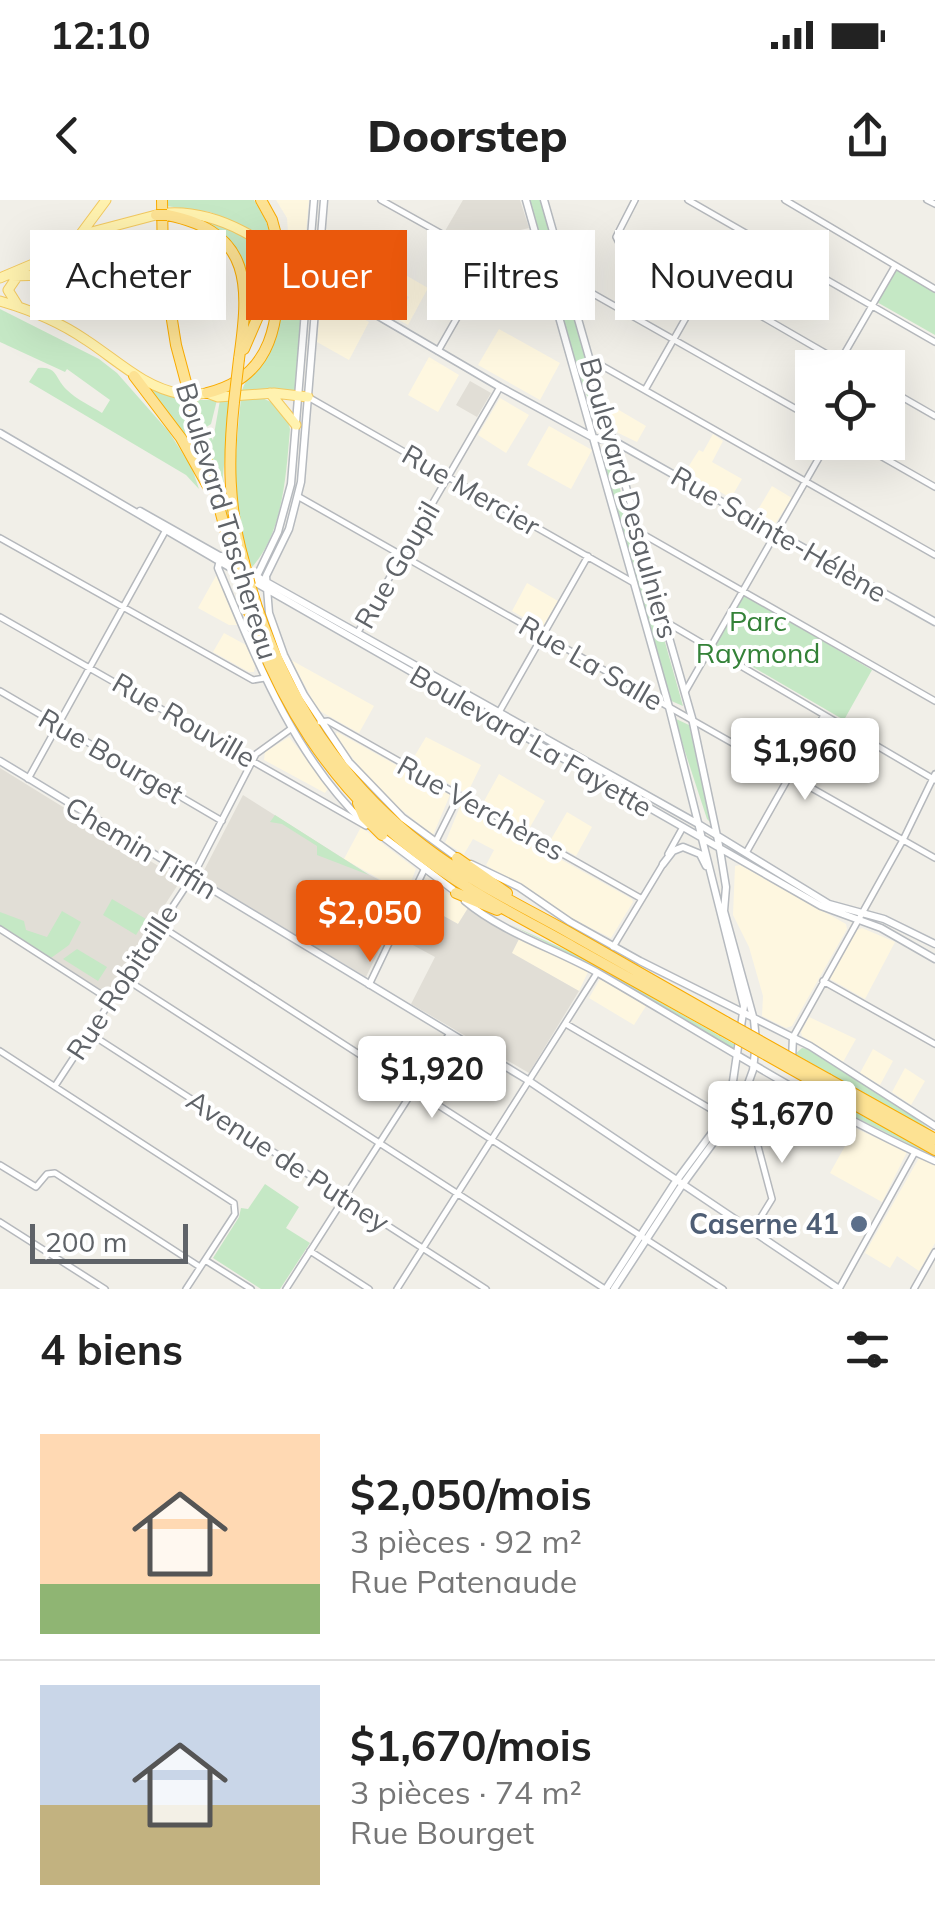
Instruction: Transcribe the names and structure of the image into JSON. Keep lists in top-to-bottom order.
{
  "streets": {
    "highway": ["Boulevard Taschereau"],
    "street": [
      "Rue Mercier",
      "Boulevard Desaulniers",
      "Rue Sainte-Hélène",
      "Rue Goupil",
      "Rue La Salle",
      "Rue Rouville",
      "Boulevard La Fayette",
      "Rue Bourget",
      "Rue Verchères",
      "Chemin Tiffin",
      "Rue Robitaille",
      "Avenue de Putney"
    ]
  },
  "crossings": [
    ["Rue Mercier", "Boulevard Desaulniers"],
    ["Rue Mercier", "Rue Goupil"],
    ["Boulevard Desaulniers", "Boulevard Taschereau"],
    ["Boulevard Desaulniers", "Rue Sainte-Hélène"],
    ["Boulevard Desaulniers", "Rue La Salle"],
    ["Boulevard Desaulniers", "Boulevard La Fayette"],
    ["Boulevard Desaulniers", "Chemin Tiffin"],
    ["Boulevard Taschereau", "Rue Rouville"],
    ["Boulevard Taschereau", "Boulevard La Fayette"],
    ["Boulevard Taschereau", "Rue Verchères"],
    ["Rue Sainte-Hélène", "Rue Goupil"],
    ["Rue Goupil", "Rue La Salle"],
    ["Rue Goupil", "Boulevard La Fayette"],
    ["Rue Rouville", "Rue Robitaille"],
    ["Rue Bourget", "Rue Robitaille"],
    ["Chemin Tiffin", "Rue Robitaille"],
    ["Rue Robitaille", "Avenue de Putney"]
  ],
  "parks": ["Parc Raymond"],
  "places": ["Caserne 41"],
  "scale_bar": "200 m",
  "page": {
    "status": "12:10",
    "header": "Doorstep",
    "chip": [
      "Acheter",
      "Louer",
      "Filtres",
      "Nouveau"
    ],
    "price": [
      "$1,960",
      "$2,050",
      "$1,920",
      "$1,670"
    ],
    "scale": "200 m",
    "heading": "4 biens",
    "list": [
      {
        "name": "$2,050/mois",
        "note": "3 pièces · 92 m² · Rue Patenaude"
      },
      {
        "name": "$1,670/mois",
        "note": "3 pièces · 74 m² · Rue Bourget"
      }
    ]
  }
}
